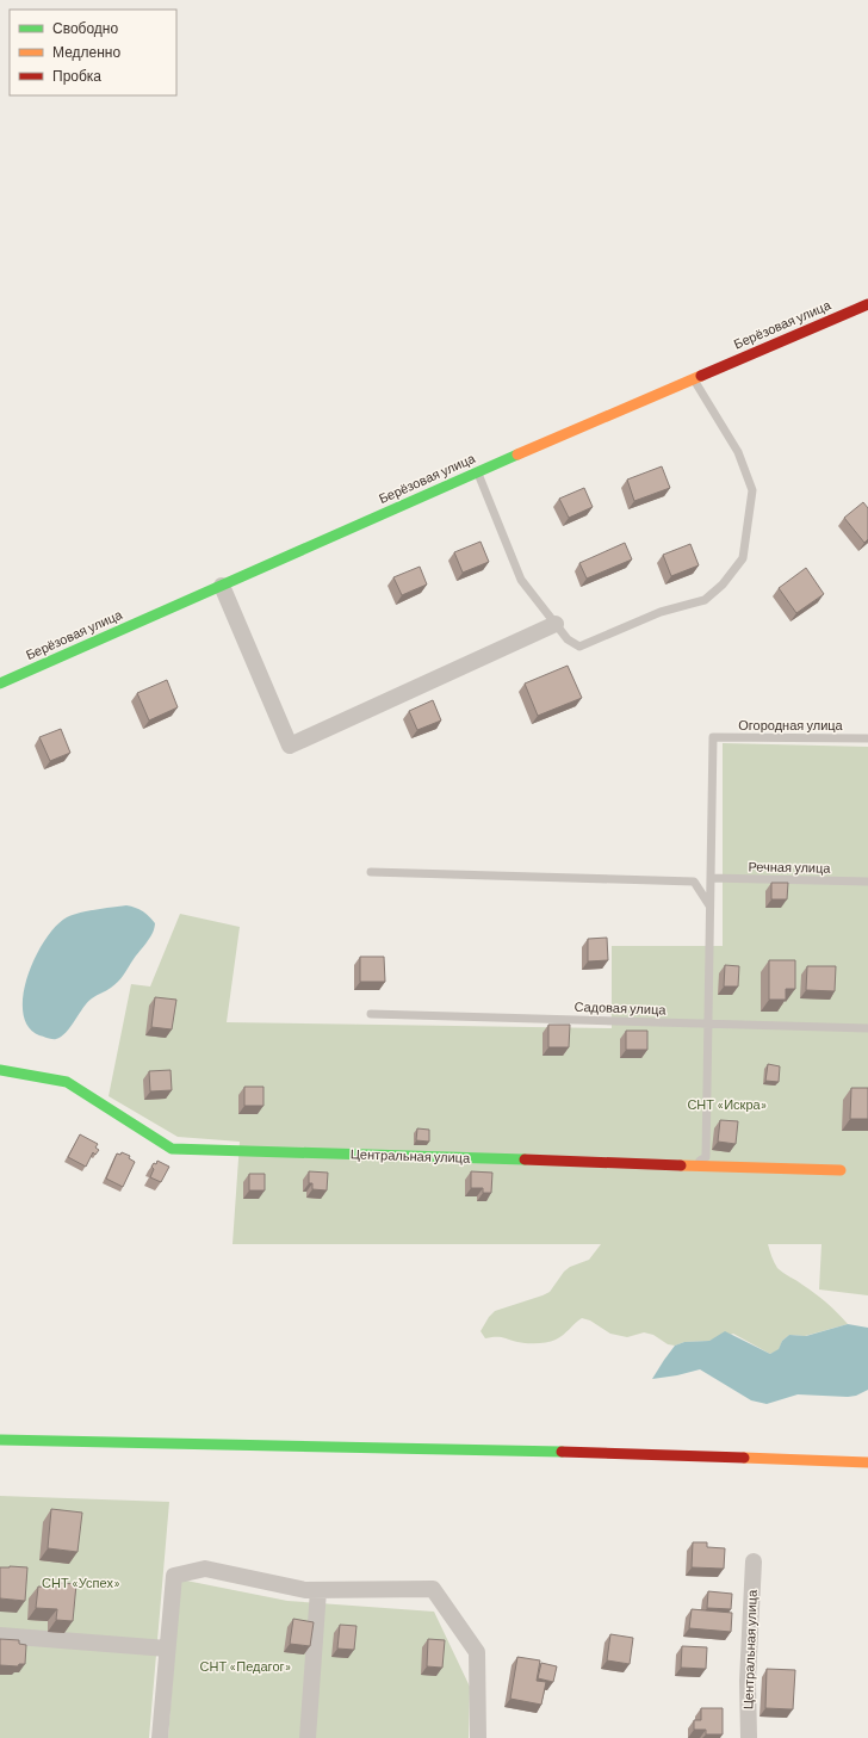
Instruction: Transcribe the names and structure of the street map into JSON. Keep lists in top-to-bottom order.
{
  "streets": {
    "street": ["Берёзовая улица", "Центральная улица"],
    "lane": ["Огородная улица", "Речная улица", "Садовая улица"]
  },
  "crossings": [
    ["Огородная улица", "Речная улица"]
  ],
  "parks": ["СНТ «Искра»", "СНТ «Успех»", "СНТ «Педагог»"],
  "legend": ["Свободно", "Медленно", "Пробка"]
}
